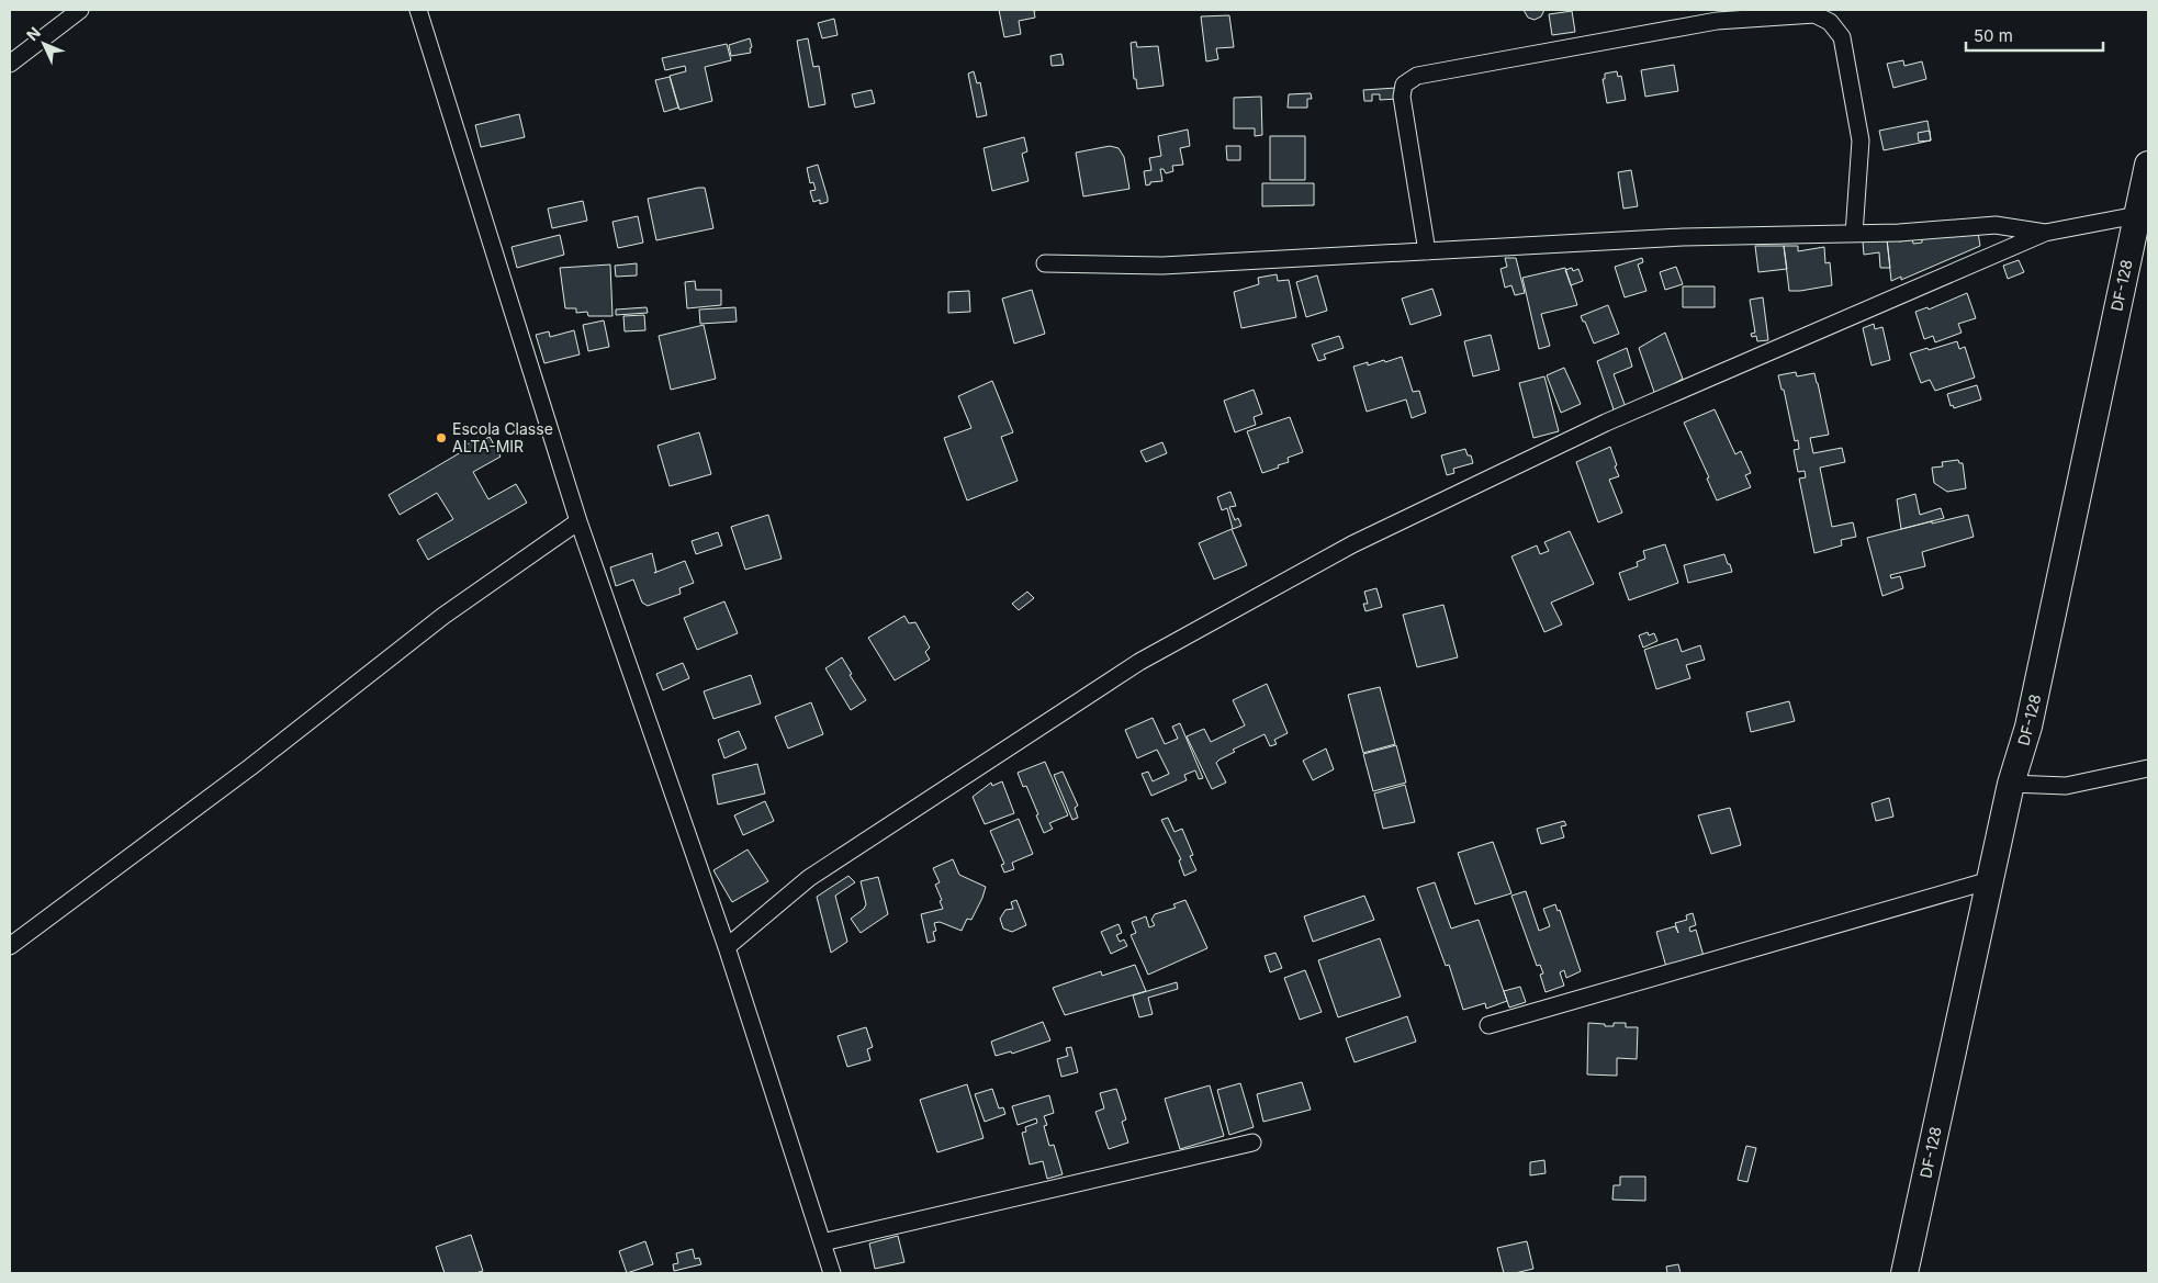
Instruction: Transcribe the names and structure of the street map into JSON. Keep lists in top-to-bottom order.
{
  "streets": {
    "main road": ["DF-128"]
  },
  "places": ["Escola Classe ALTA-MIR"],
  "scale_bar": "50 m",
  "north": "top left"
}
